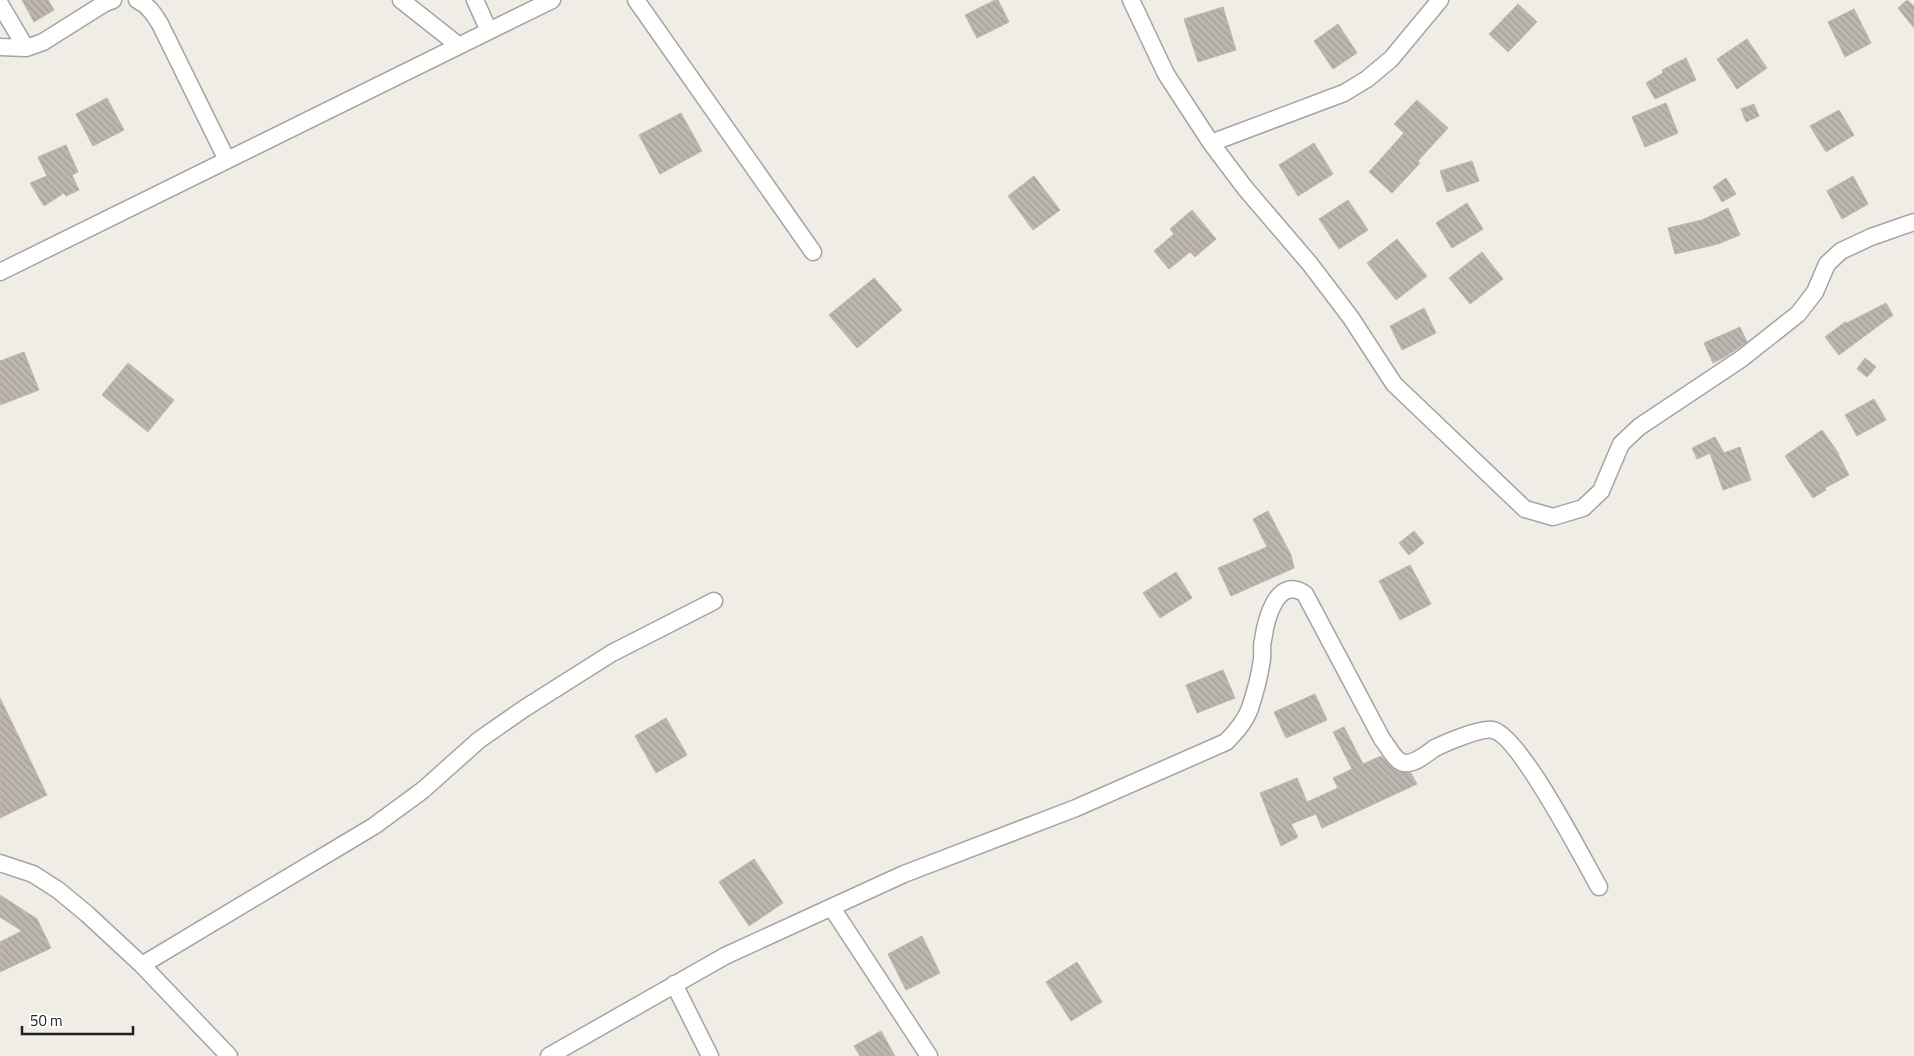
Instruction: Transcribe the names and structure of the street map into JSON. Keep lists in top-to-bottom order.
{
  "scale_bar": "50 m"
}
